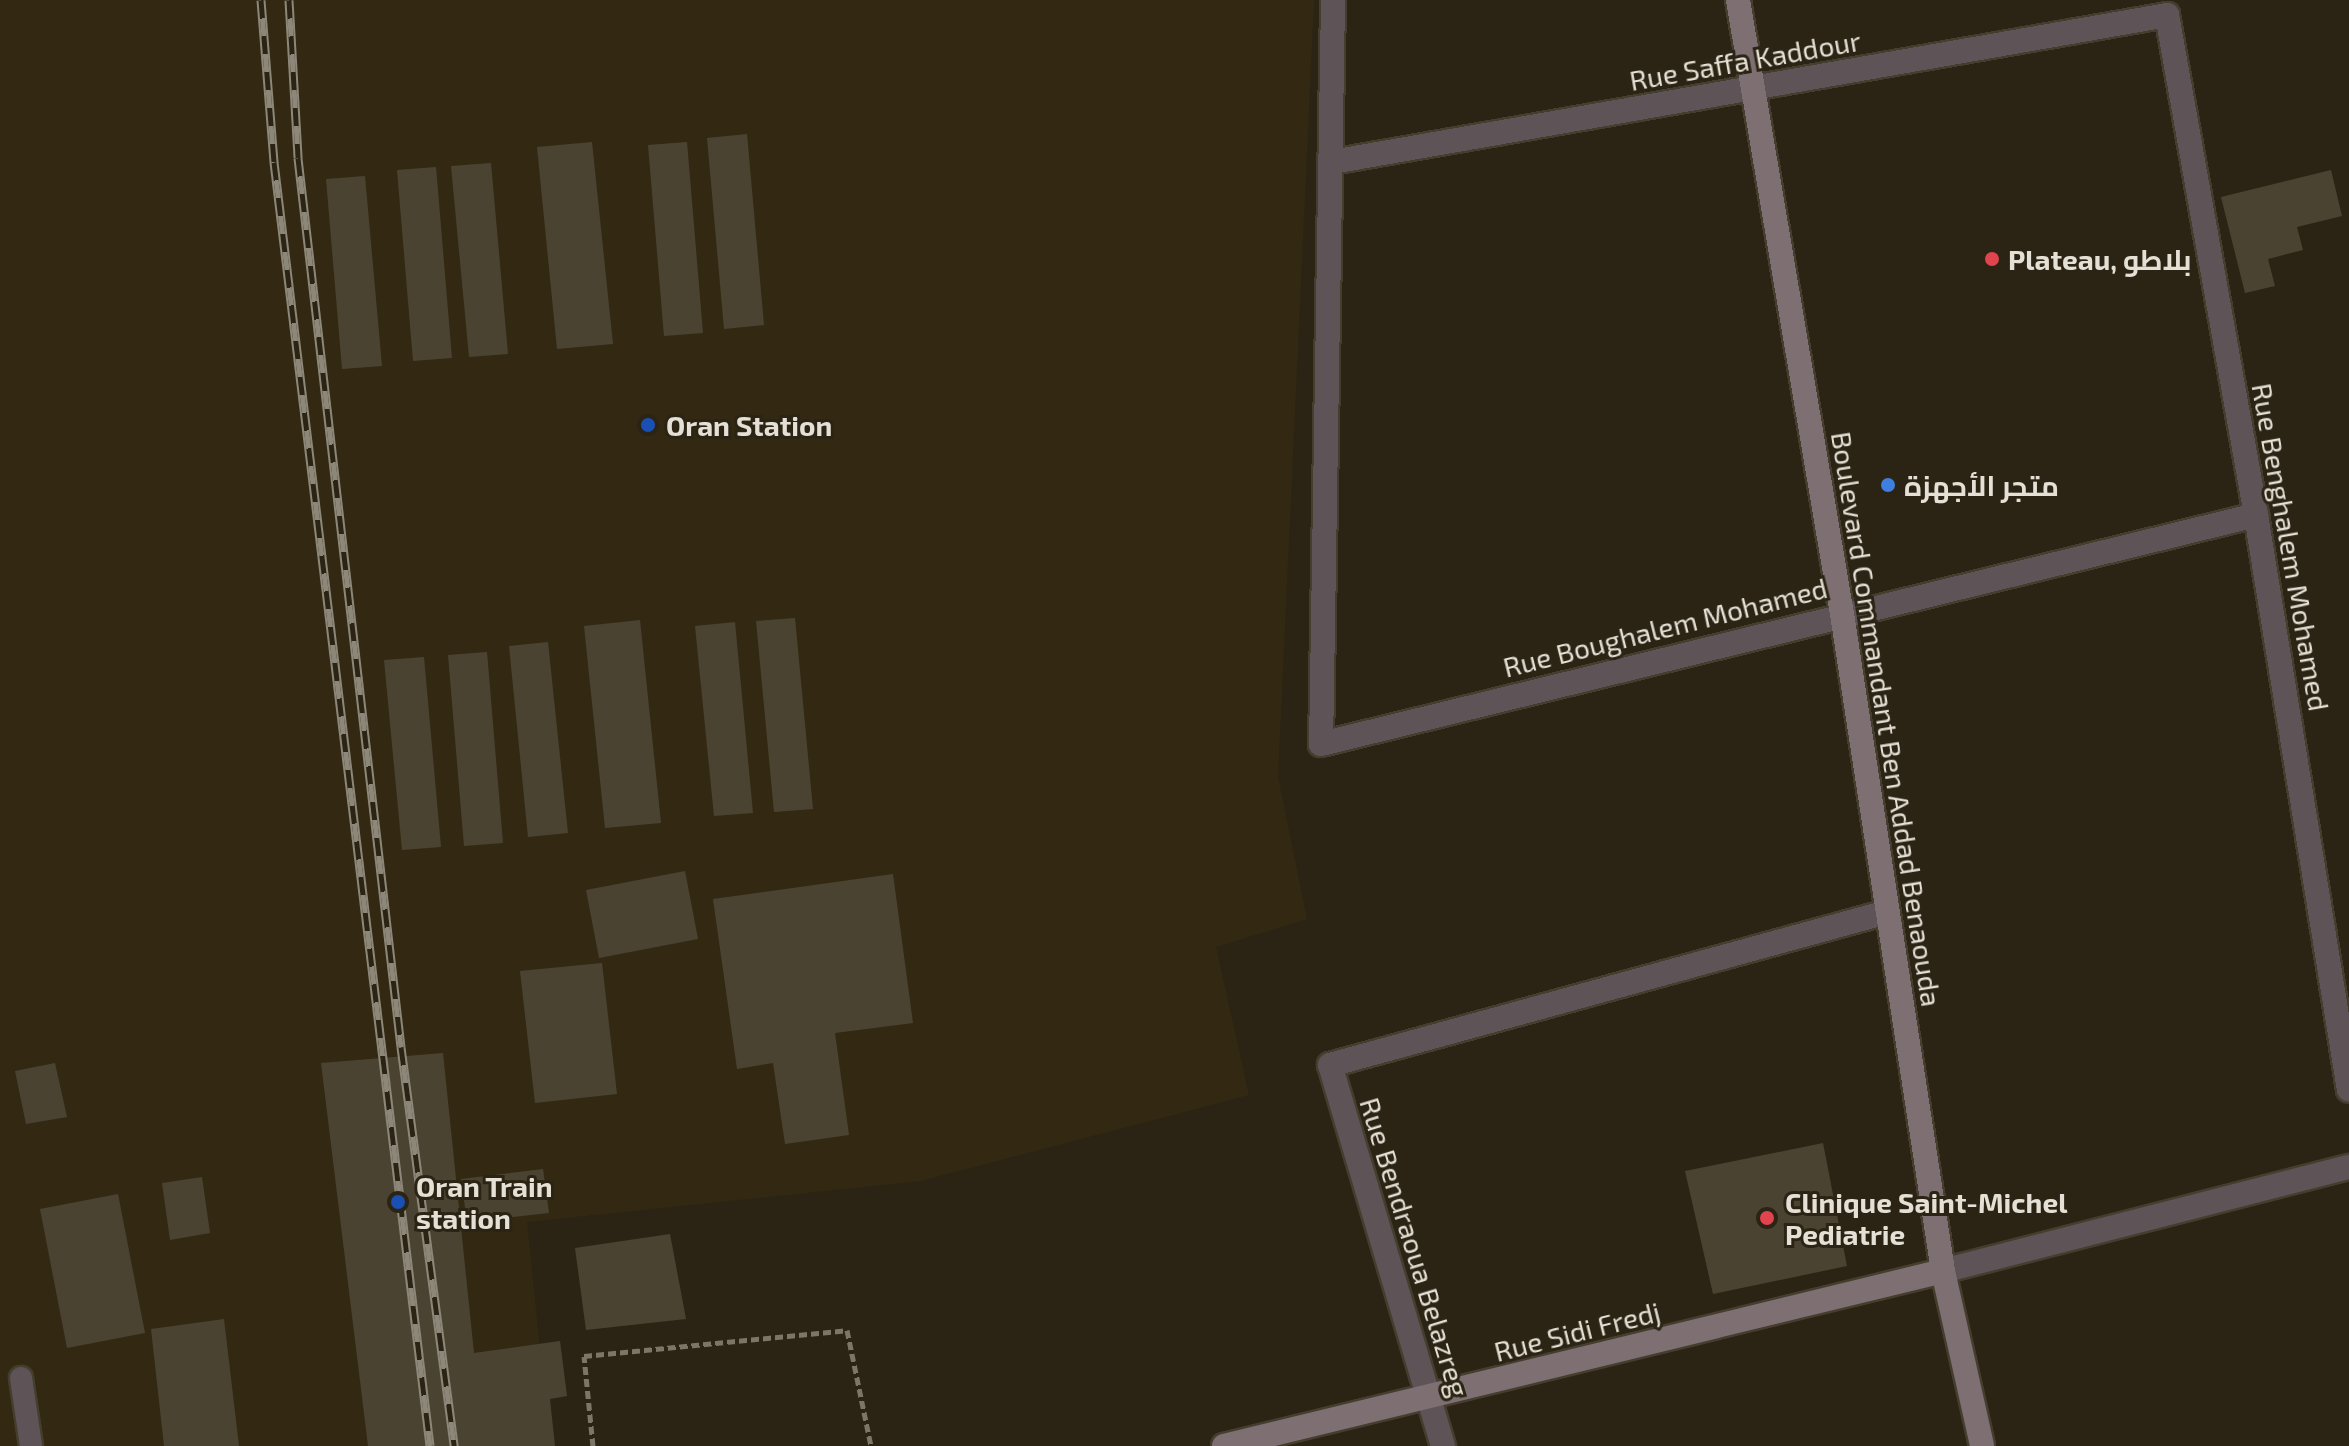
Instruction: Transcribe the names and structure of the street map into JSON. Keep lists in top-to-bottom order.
{
  "streets": {
    "main road": ["Boulevard Commandant Ben Addad Benaouda", "Rue Sidi Fredj"],
    "street": [
      "Rue Saffa Kaddour",
      "Rue Benghalem Mohamed",
      "Rue Boughalem Mohamed",
      "Rue Bendraoua Belazreg"
    ]
  },
  "crossings": [
    ["Rue Saffa Kaddour", "Rue Benghalem Mohamed"],
    ["Rue Saffa Kaddour", "Rue Boughalem Mohamed"],
    ["Rue Saffa Kaddour", "Boulevard Commandant Ben Addad Benaouda"],
    ["Rue Benghalem Mohamed", "Rue Boughalem Mohamed"],
    ["Rue Boughalem Mohamed", "Boulevard Commandant Ben Addad Benaouda"],
    ["Boulevard Commandant Ben Addad Benaouda", "Rue Bendraoua Belazreg"],
    ["Boulevard Commandant Ben Addad Benaouda", "Rue Sidi Fredj"],
    ["Rue Bendraoua Belazreg", "Rue Sidi Fredj"]
  ],
  "places": [
    "Plateau, بلاطو",
    "Oran Station",
    "متجر الأجهزة",
    "Oran Train station",
    "Clinique Saint-Michel Pediatrie"
  ]
}
